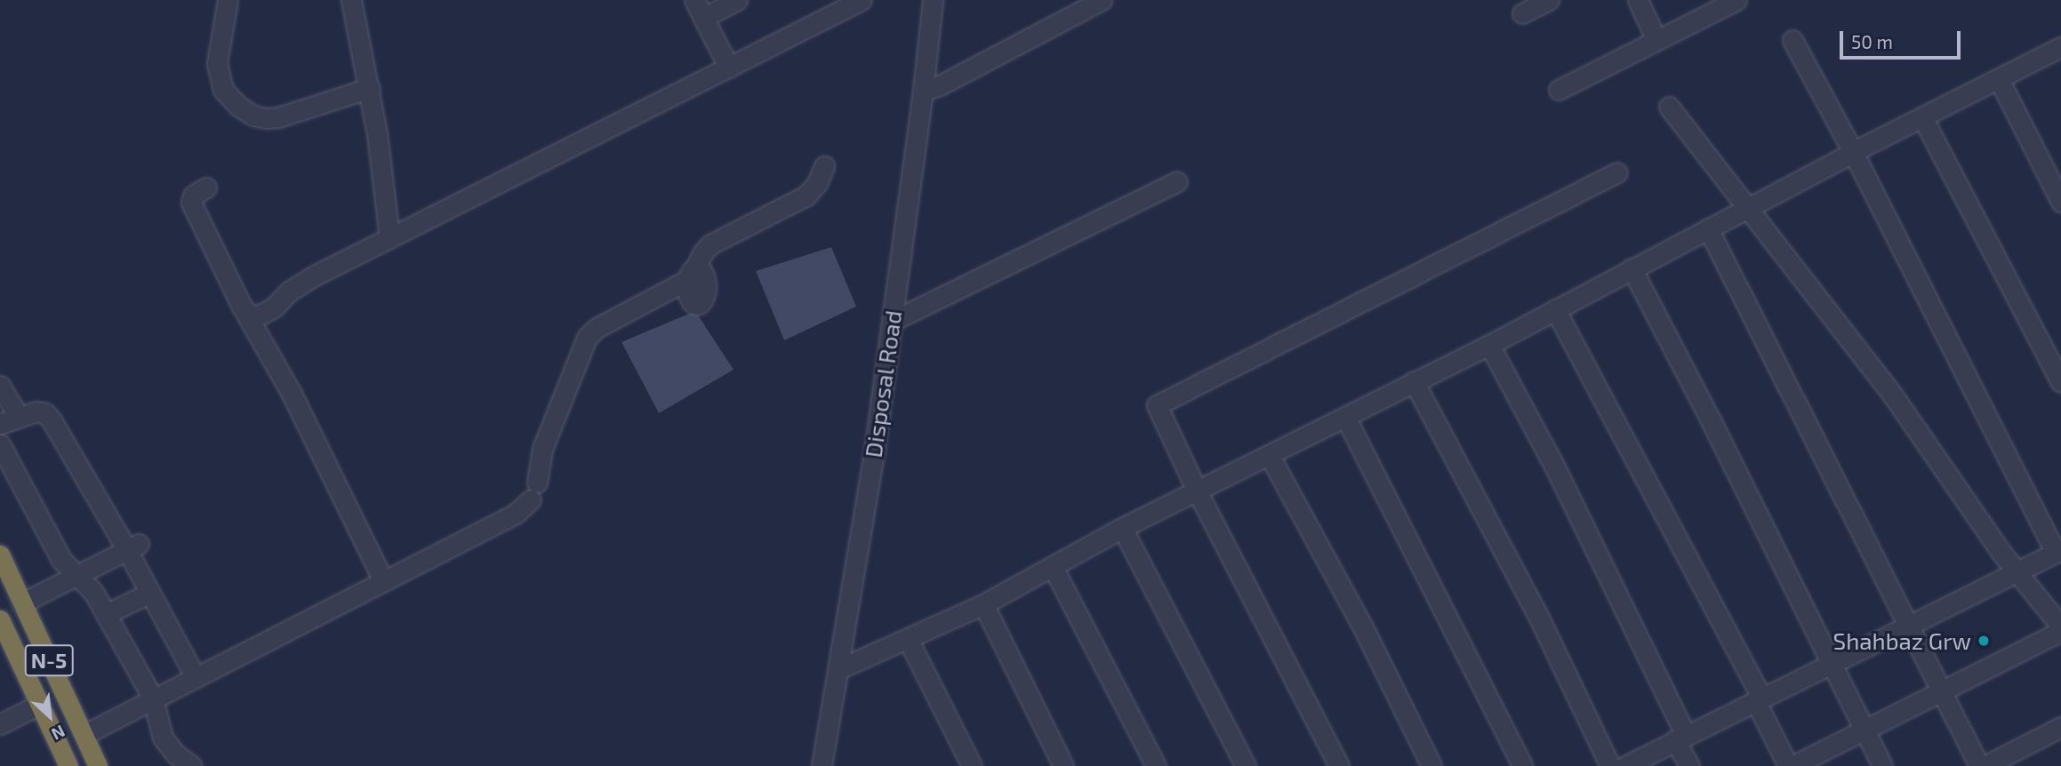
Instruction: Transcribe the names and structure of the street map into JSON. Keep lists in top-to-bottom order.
{
  "streets": {
    "highway": ["N-5"],
    "street": ["Disposal Road"]
  },
  "places": ["Shahbaz Grw"],
  "scale_bar": "50 m",
  "north": "bottom right"
}
